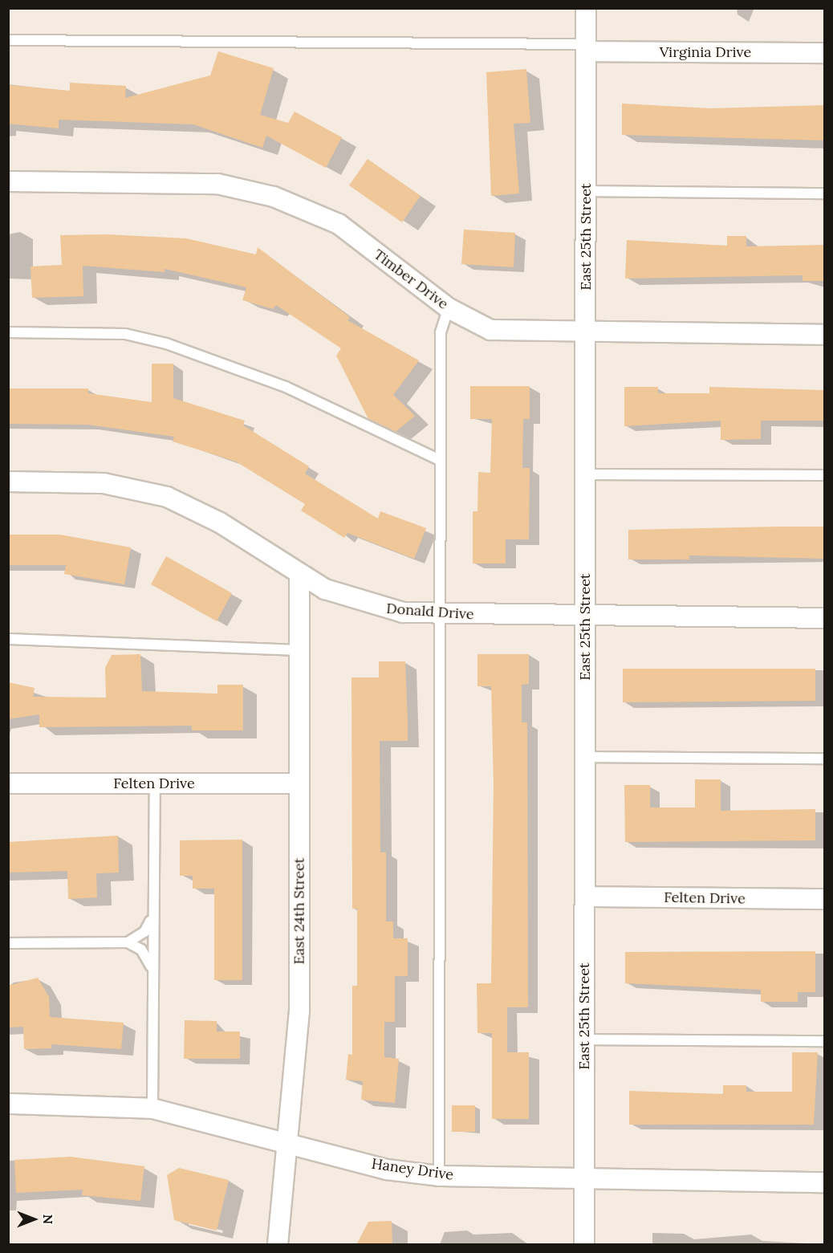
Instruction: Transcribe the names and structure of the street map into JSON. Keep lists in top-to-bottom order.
{
  "streets": {
    "street": [
      "Virginia Drive",
      "East 25th Street",
      "Timber Drive",
      "Donald Drive",
      "Felten Drive",
      "East 24th Street",
      "Haney Drive"
    ]
  },
  "crossings": [
    ["Virginia Drive", "East 25th Street"],
    ["East 25th Street", "Timber Drive"],
    ["East 25th Street", "Donald Drive"],
    ["East 25th Street", "Felten Drive"],
    ["East 25th Street", "Haney Drive"],
    ["Donald Drive", "East 24th Street"],
    ["Felten Drive", "East 24th Street"],
    ["East 24th Street", "Haney Drive"]
  ],
  "north": "right"
}
